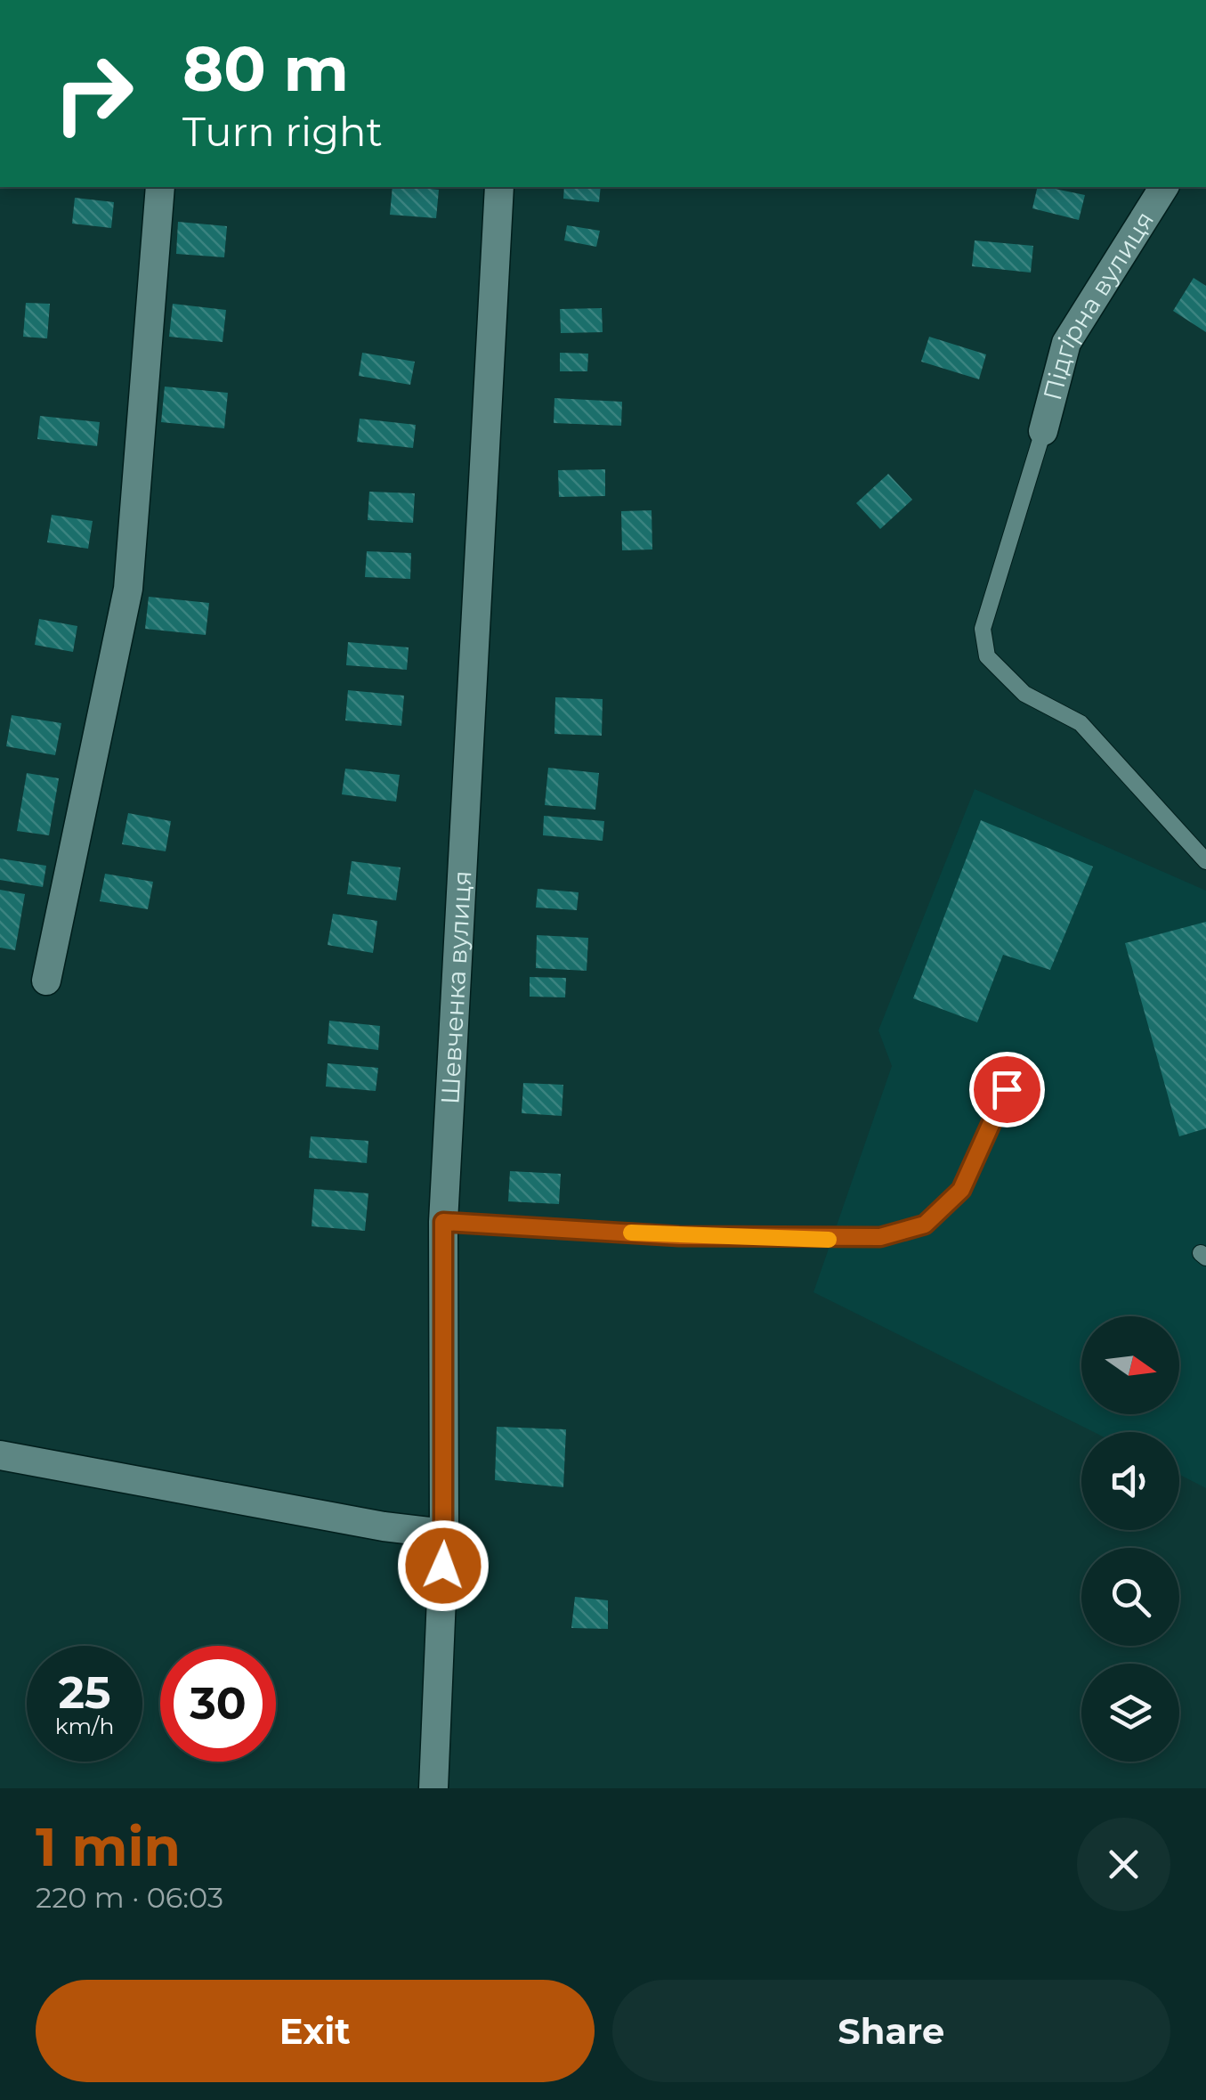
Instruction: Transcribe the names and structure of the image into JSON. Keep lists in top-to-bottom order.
{
  "streets": {
    "street": ["Підгірна вулиця", "Шевченка вулиця"]
  },
  "north": "right",
  "page": {
    "turn": ["80 m", "Turn right"],
    "speed": "25 km/h",
    "limit": "30",
    "heading": ["1 min", "220 m · 06:03"],
    "buttons": ["Exit", "Share"]
  }
}
